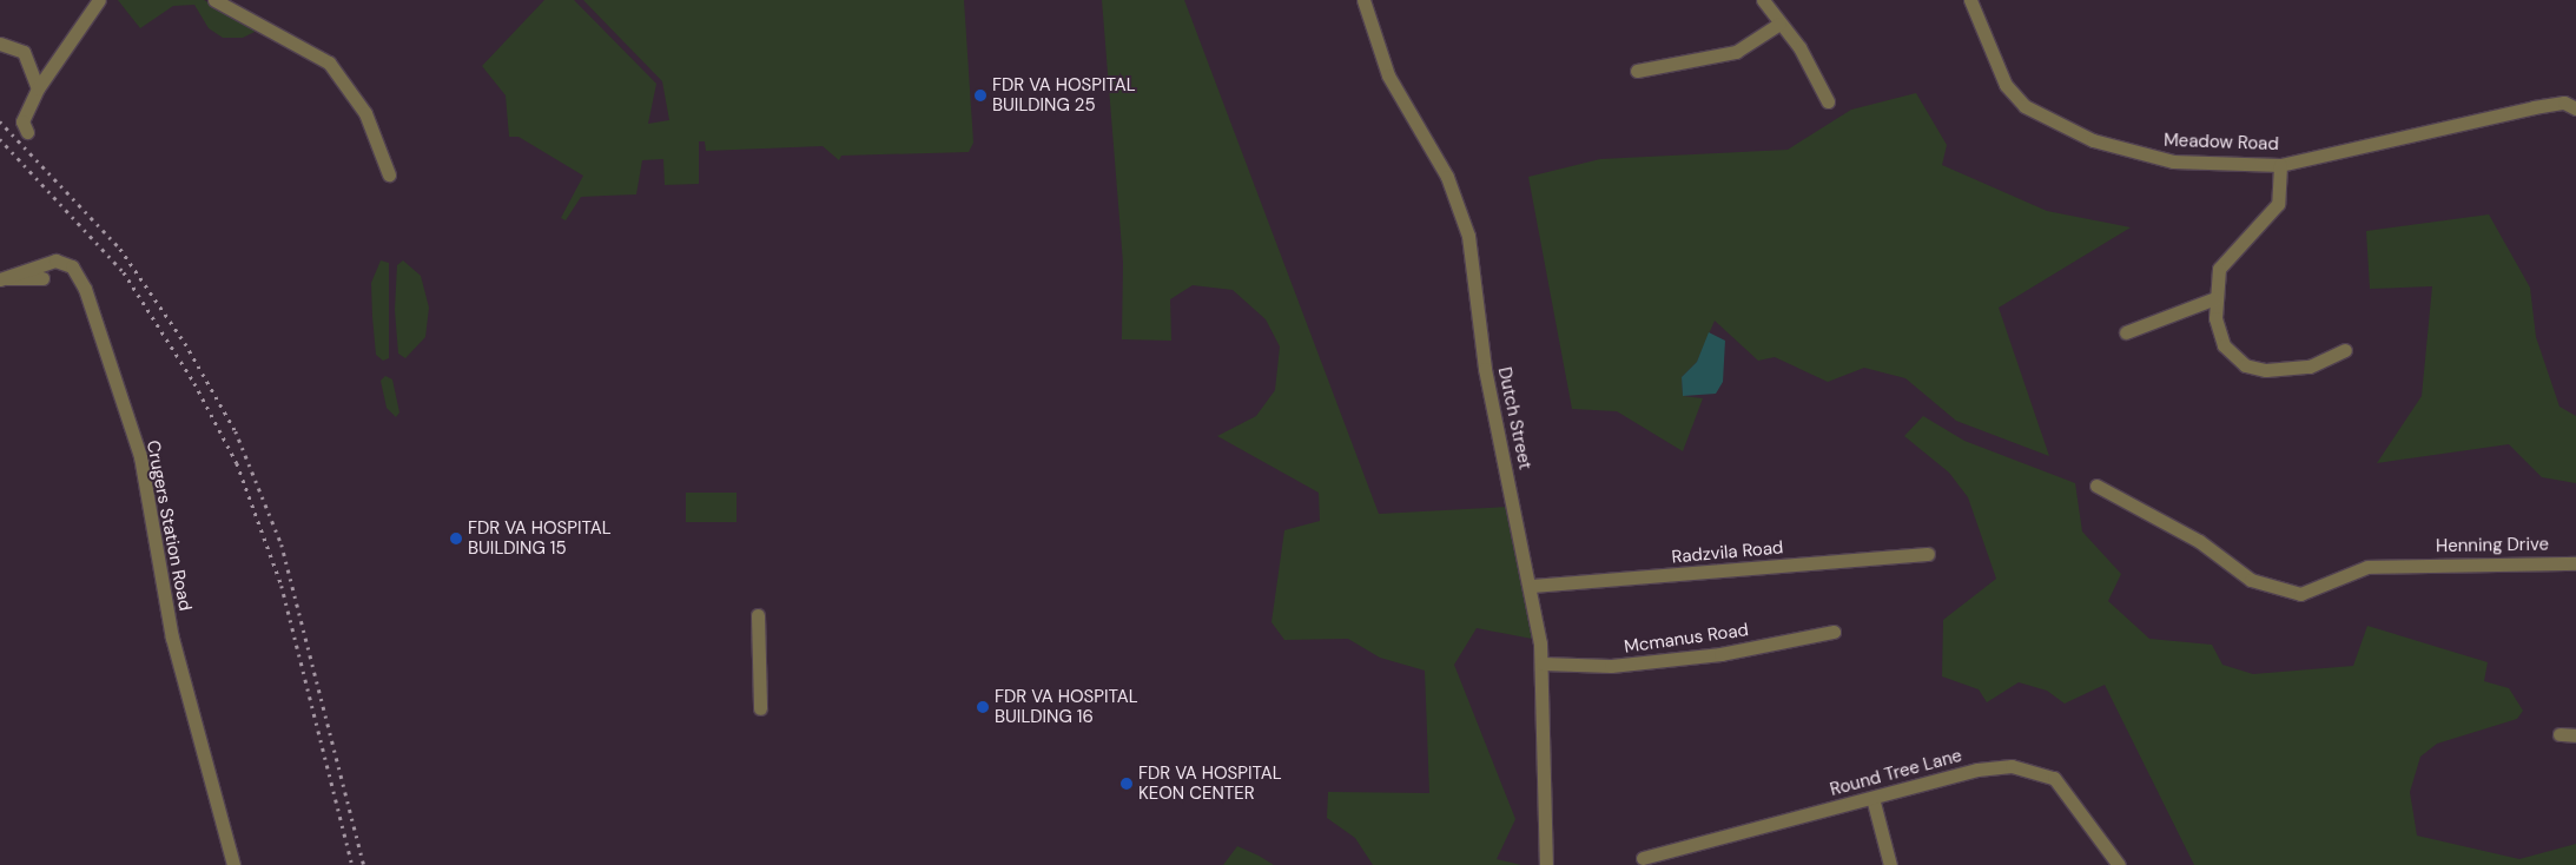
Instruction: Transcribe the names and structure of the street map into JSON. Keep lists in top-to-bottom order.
{
  "streets": {
    "street": [
      "Meadow Road",
      "Dutch Street",
      "Crugers Station Road",
      "Henning Drive",
      "Radzvila Road",
      "Mcmanus Road",
      "Round Tree Lane"
    ]
  },
  "crossings": [
    ["Dutch Street", "Radzvila Road"],
    ["Dutch Street", "Mcmanus Road"]
  ],
  "places": [
    "FDR VA HOSPITAL BUILDING 25",
    "FDR VA HOSPITAL BUILDING 15",
    "FDR VA HOSPITAL BUILDING 16",
    "FDR VA HOSPITAL KEON CENTER"
  ]
}
